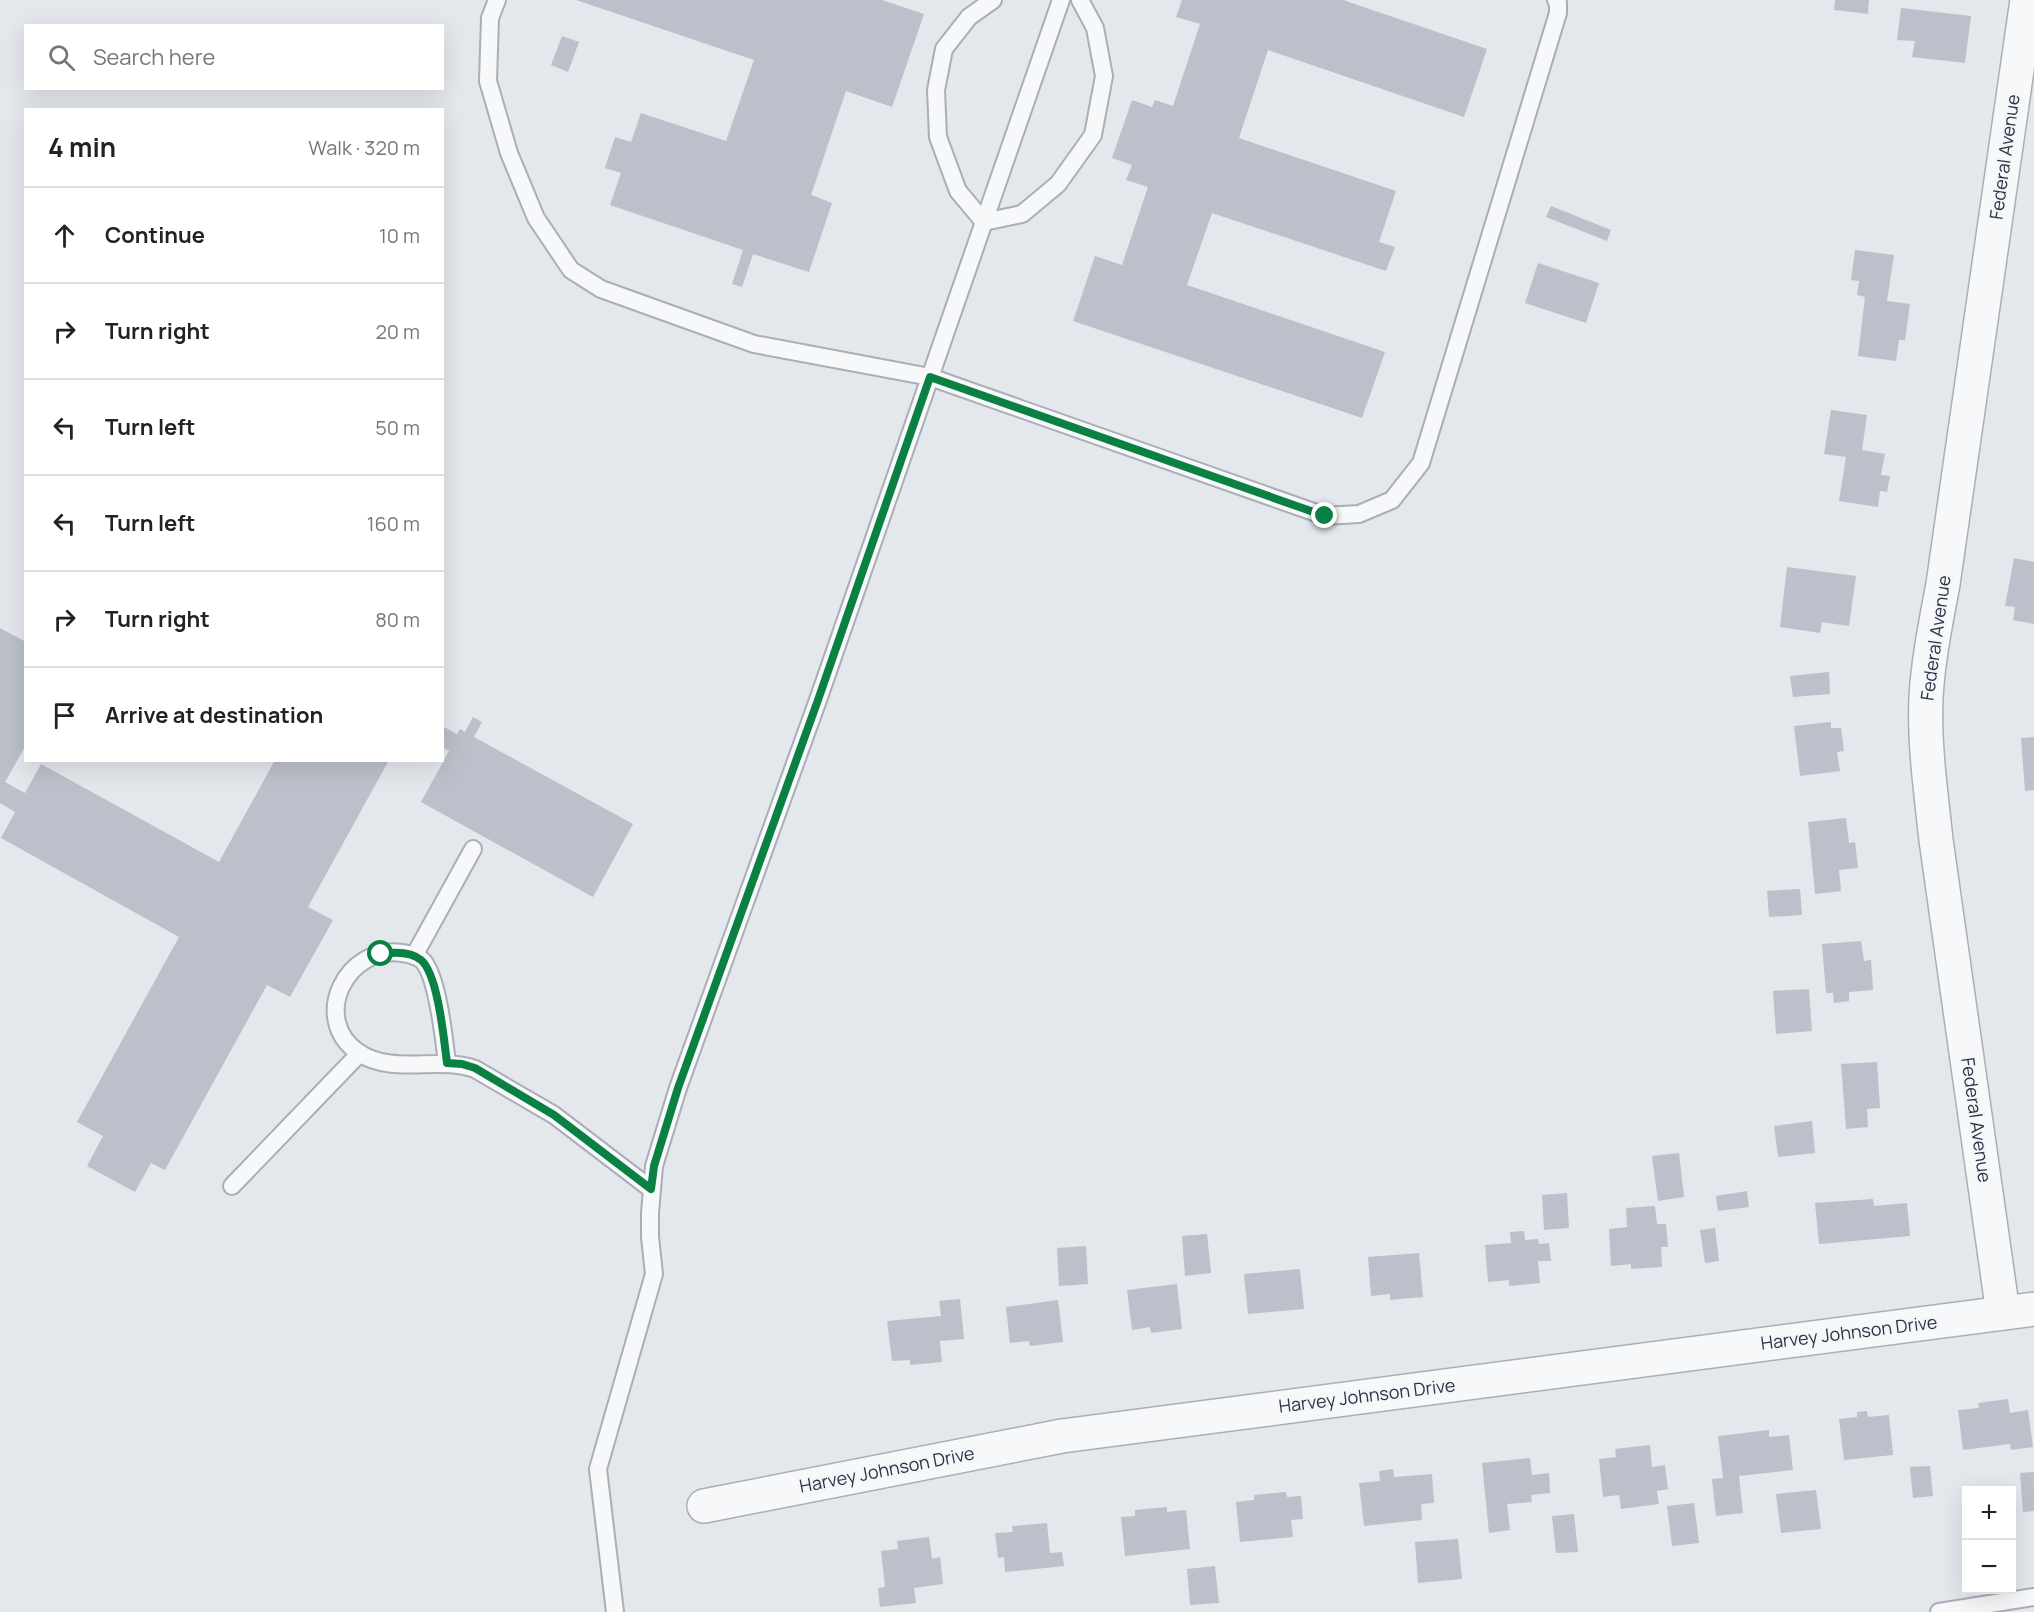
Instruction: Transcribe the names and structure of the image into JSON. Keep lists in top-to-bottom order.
{
  "streets": {
    "street": ["Federal Avenue", "Harvey Johnson Drive"]
  },
  "crossings": [
    ["Federal Avenue", "Harvey Johnson Drive"]
  ],
  "page": {
    "search": "Search here",
    "heading": ["4 min", "Walk · 320 m"],
    "list": [
      ["Continue", "10 m"],
      ["Turn right", "20 m"],
      ["Turn left", "50 m"],
      ["Turn left", "160 m"],
      ["Turn right", "80 m"],
      "Arrive at destination"
    ],
    "map_buttons": ["+", "−"]
  }
}
